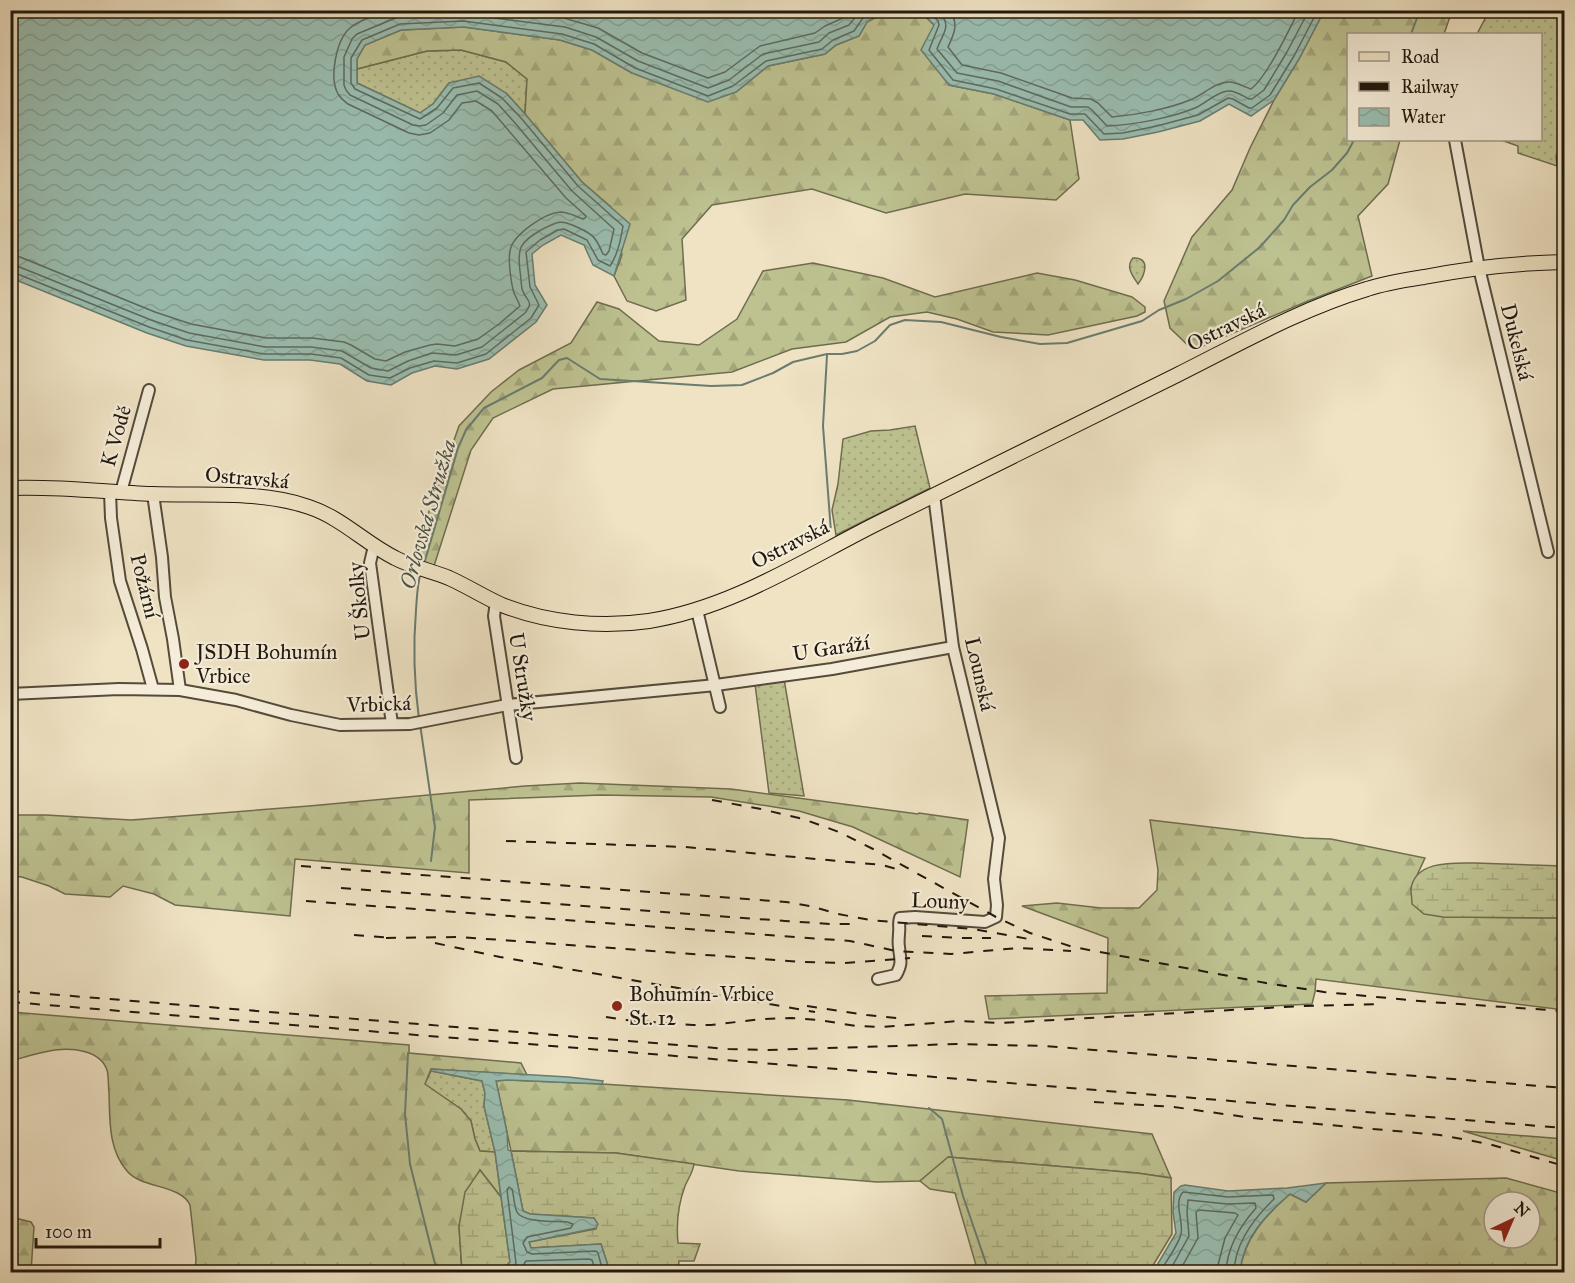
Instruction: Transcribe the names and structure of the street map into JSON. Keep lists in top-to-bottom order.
{
  "streets": {
    "main road": ["Ostravská"],
    "street": [
      "Dukelská",
      "K Vodě",
      "Požární",
      "U Školky",
      "U Garáží",
      "Lounská",
      "U Stružky",
      "Vrbická",
      "Louny"
    ]
  },
  "crossings": [
    ["Ostravská", "Dukelská"],
    ["Ostravská", "K Vodě"],
    ["Ostravská", "Požární"],
    ["Ostravská", "U Školky"],
    ["Ostravská", "Lounská"],
    ["Ostravská", "U Stružky"],
    ["K Vodě", "Požární"],
    ["Požární", "Vrbická"],
    ["U Školky", "Vrbická"],
    ["U Garáží", "Lounská"],
    ["U Garáží", "Vrbická"],
    ["Lounská", "Louny"],
    ["U Stružky", "Vrbická"]
  ],
  "water": ["Orlovská Stružka"],
  "places": ["JSDH Bohumín Vrbice", "Bohumín-Vrbice St. 12"],
  "legend": ["Road", "Railway", "Water"],
  "scale_bar": "100 m",
  "north": "top right"
}
